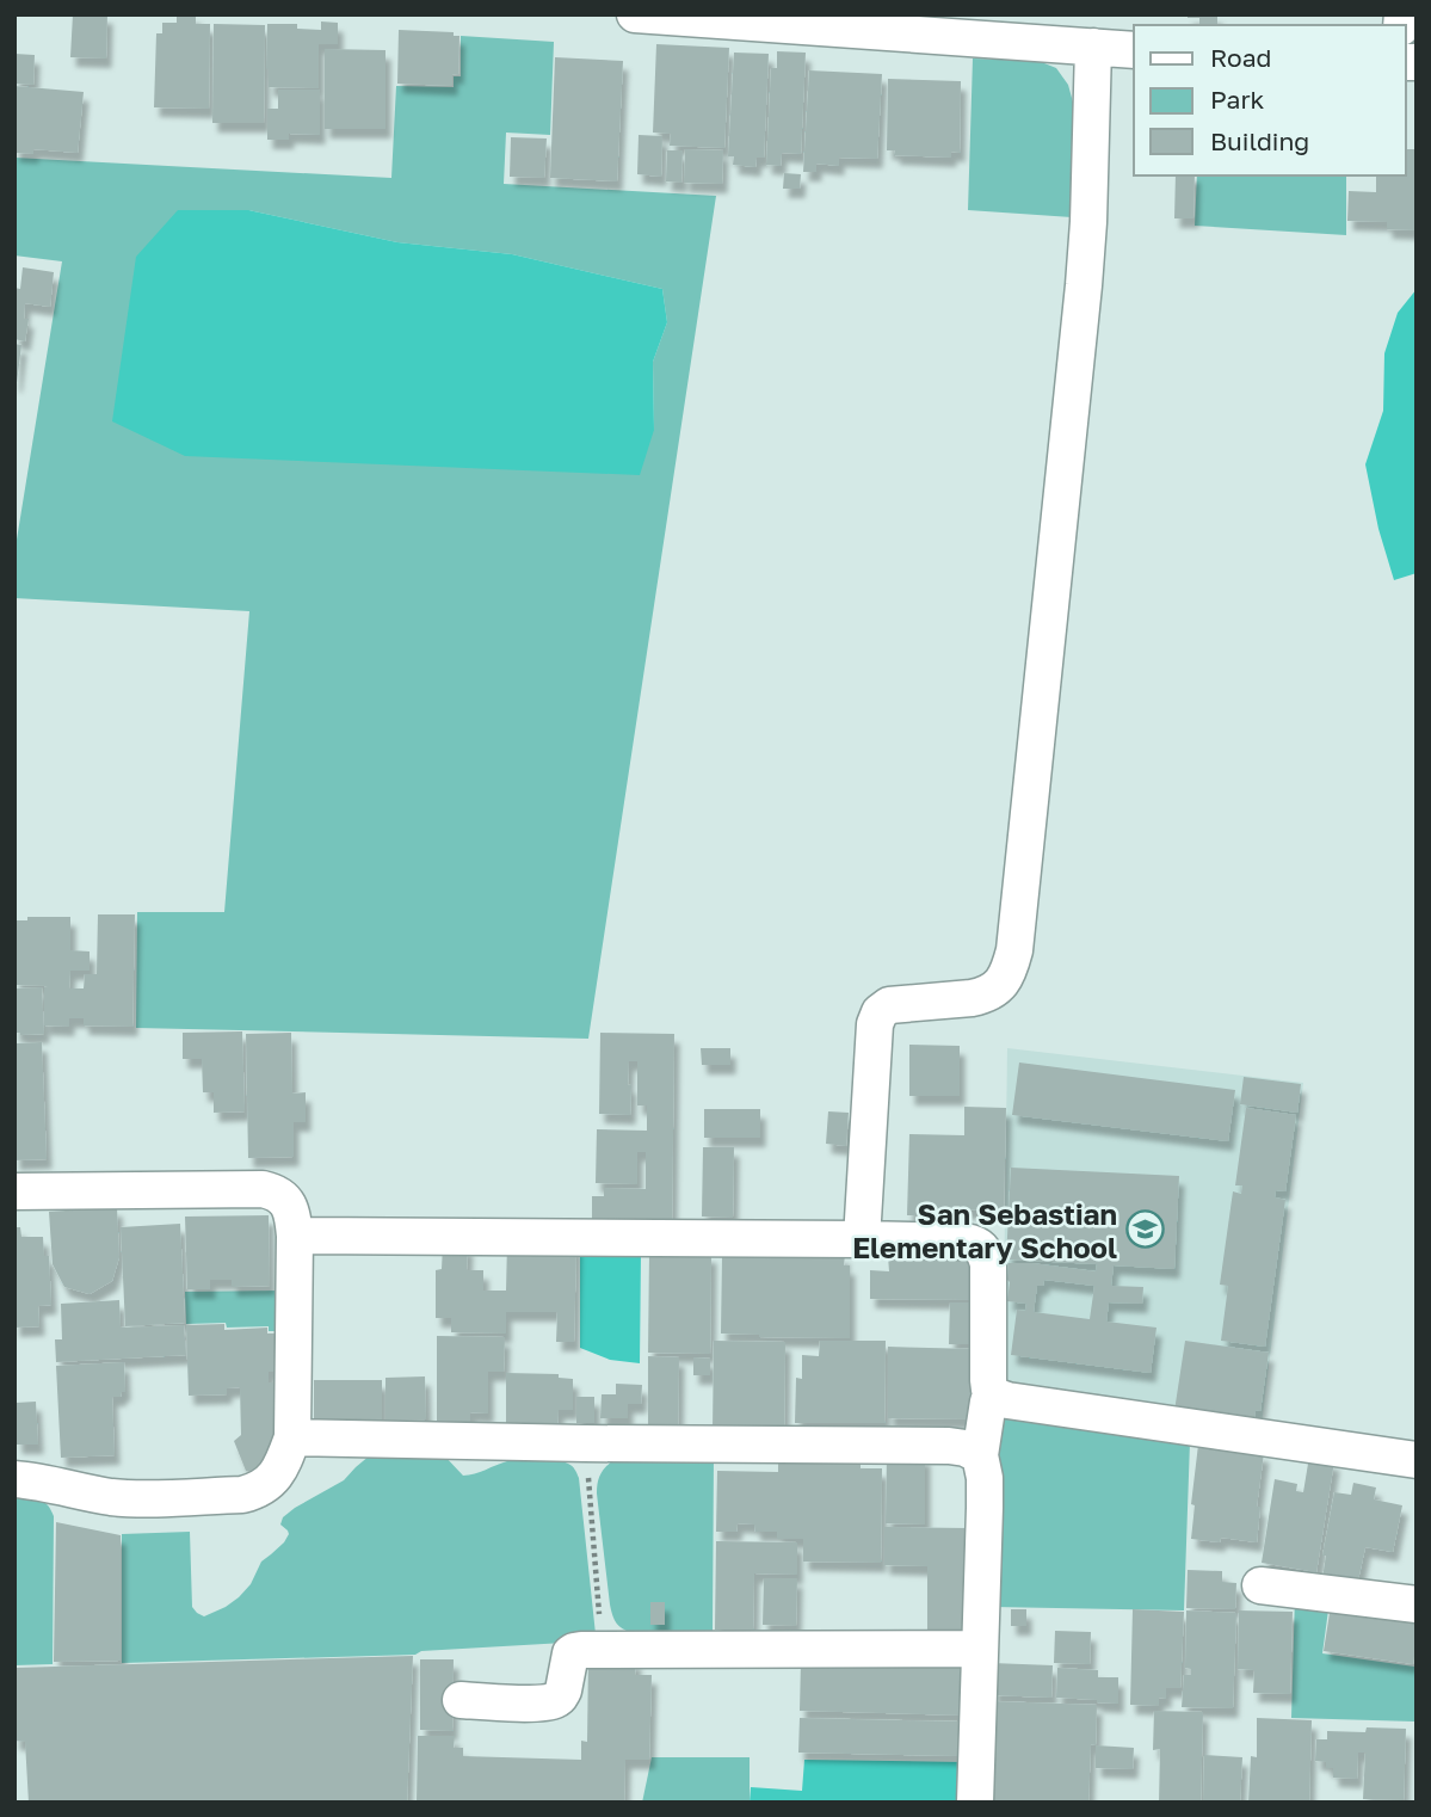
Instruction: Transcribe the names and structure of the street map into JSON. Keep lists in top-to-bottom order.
{
  "places": {
    "school or university": ["San Sebastian Elementary School"]
  },
  "legend": ["Road", "Park", "Building"]
}
